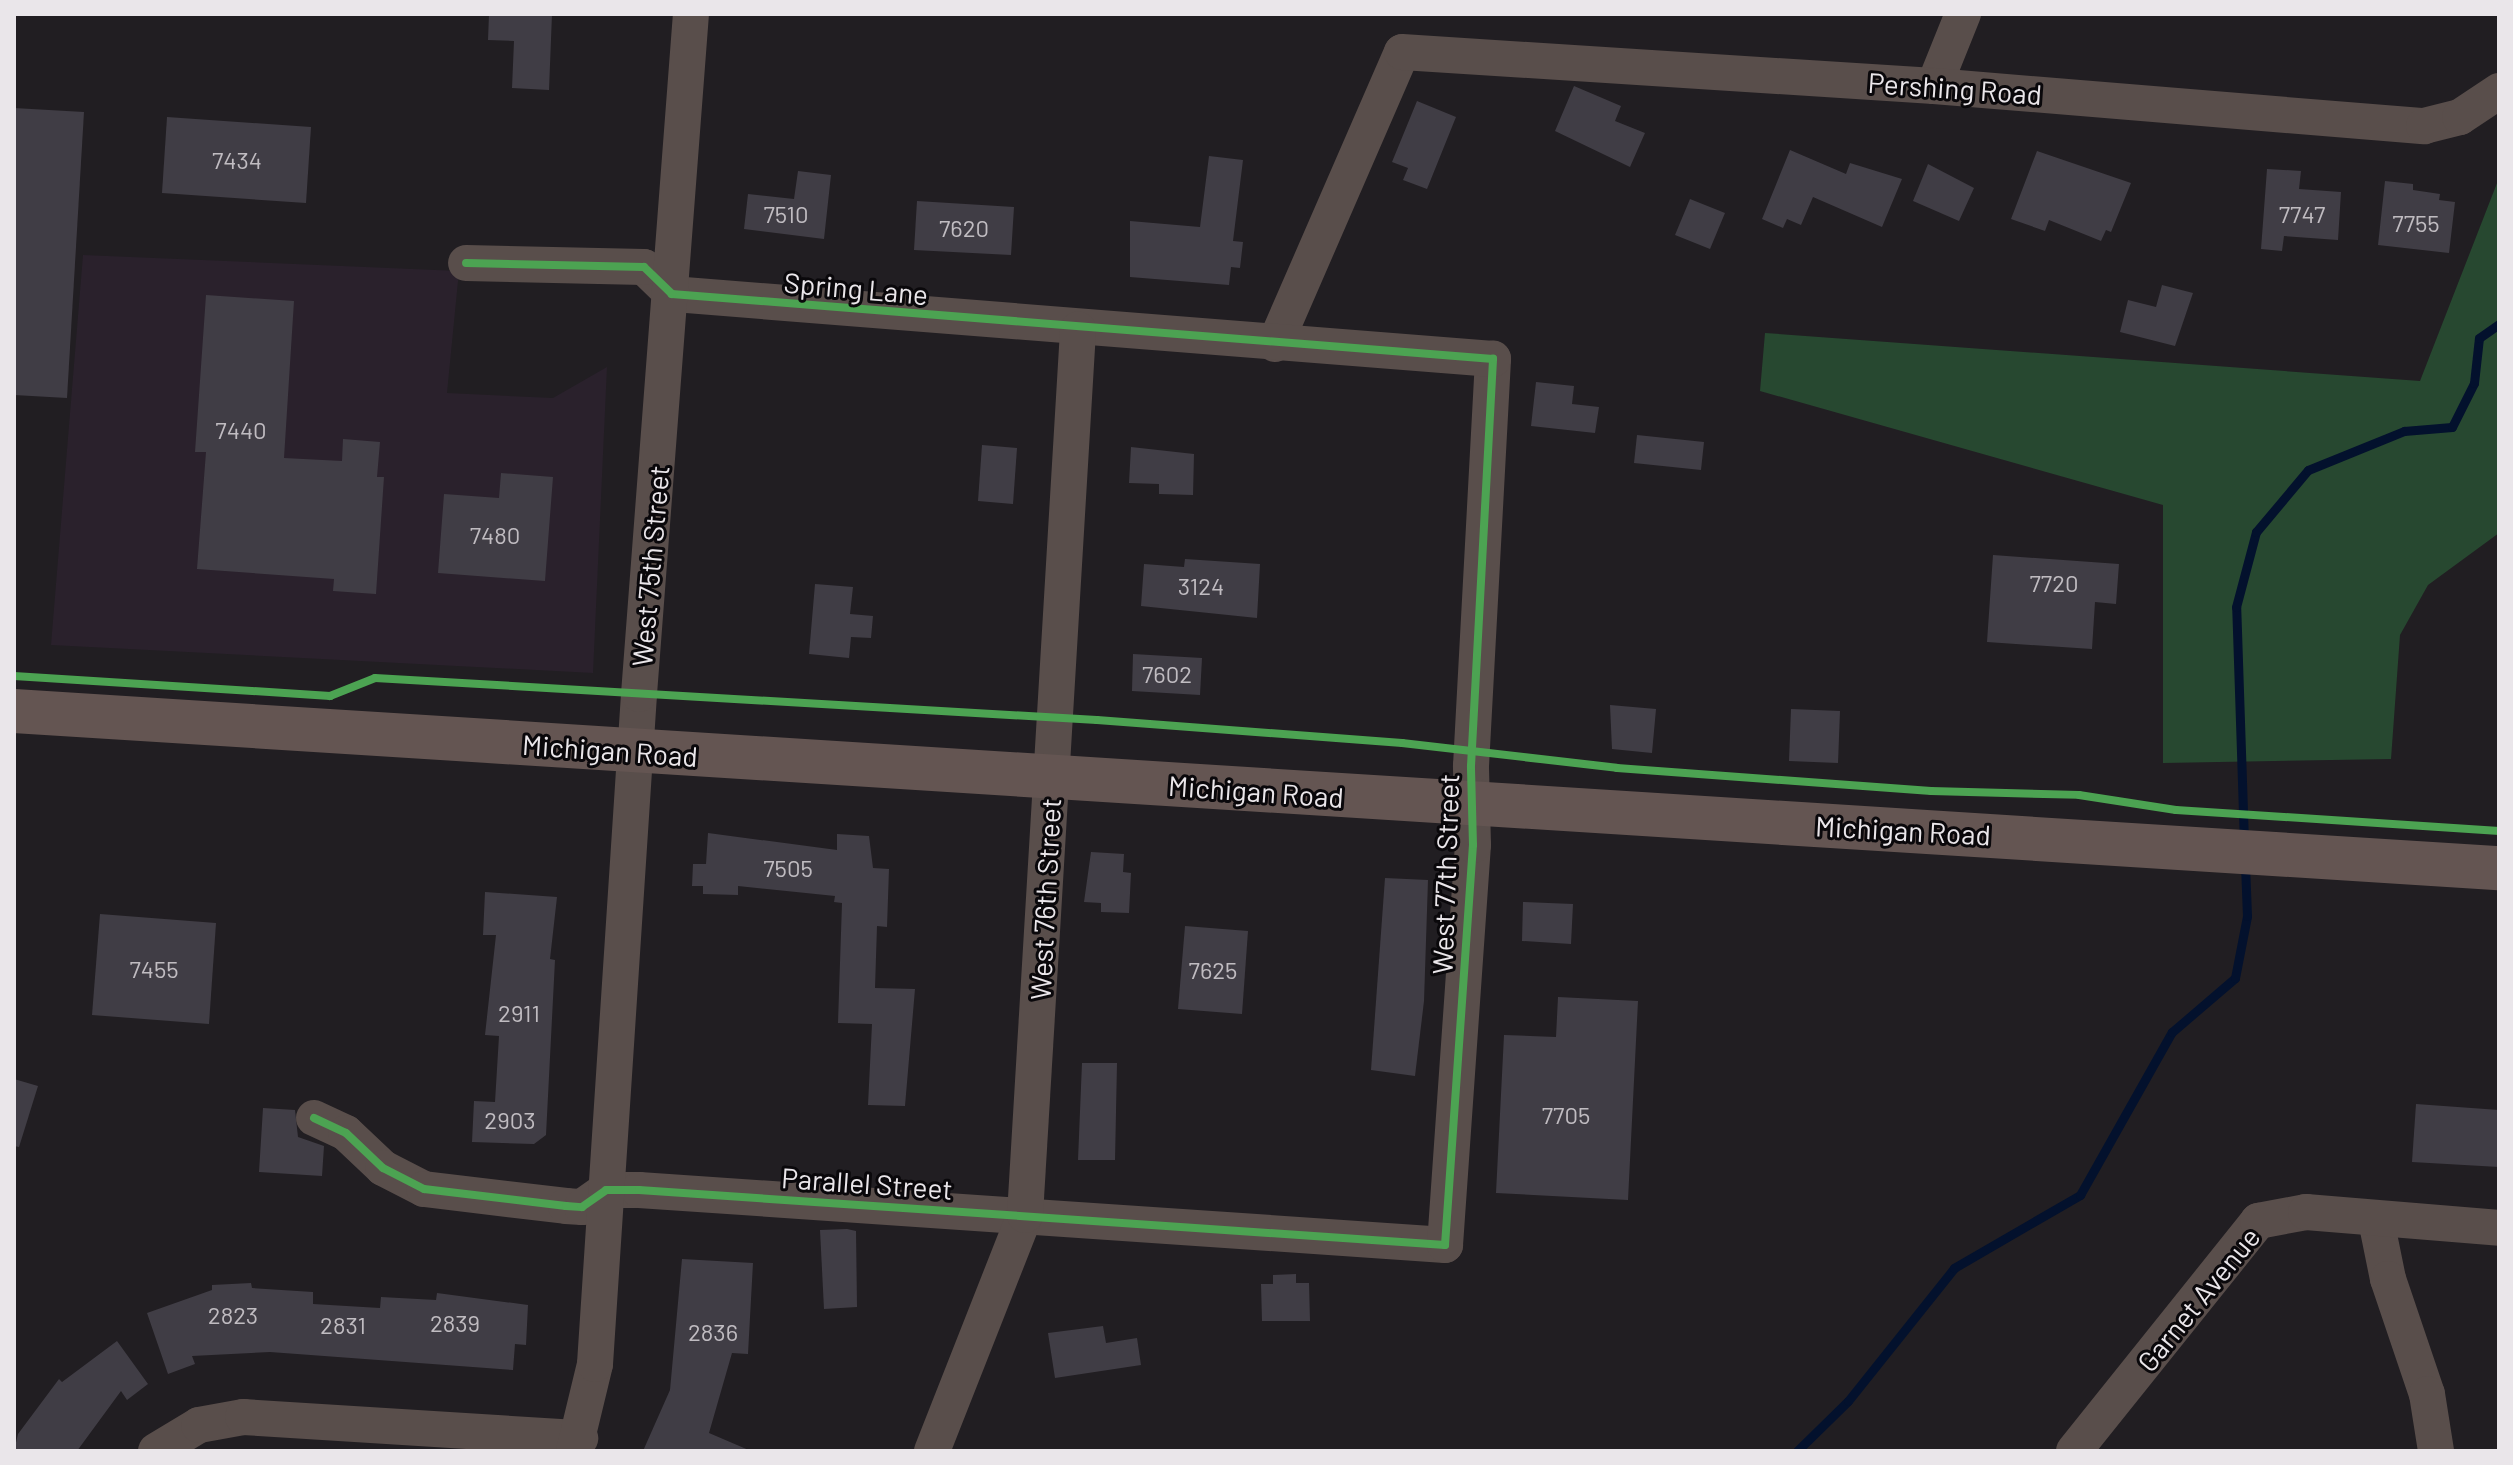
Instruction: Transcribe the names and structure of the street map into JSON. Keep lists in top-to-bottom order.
{
  "streets": {
    "main road": ["Michigan Road"],
    "street": [
      "Pershing Road",
      "Spring Lane",
      "West 75th Street",
      "West 77th Street",
      "West 76th Street",
      "Parallel Street",
      "Garnet Avenue"
    ]
  },
  "crossings": [
    ["Pershing Road", "Spring Lane"],
    ["Spring Lane", "West 75th Street"],
    ["Spring Lane", "West 77th Street"],
    ["Spring Lane", "West 76th Street"],
    ["West 75th Street", "Michigan Road"],
    ["West 75th Street", "Parallel Street"],
    ["Michigan Road", "West 77th Street"],
    ["Michigan Road", "West 76th Street"],
    ["West 77th Street", "Parallel Street"],
    ["West 76th Street", "Parallel Street"]
  ],
  "house_numbers": [
    "7434",
    "7510",
    "7747",
    "7755",
    "7620",
    "7440",
    "7480",
    "7720",
    "3124",
    "7602",
    "7505",
    "7455",
    "7625",
    "2911",
    "7705",
    "2903",
    "2823",
    "2839",
    "2831",
    "2836"
  ]
}
